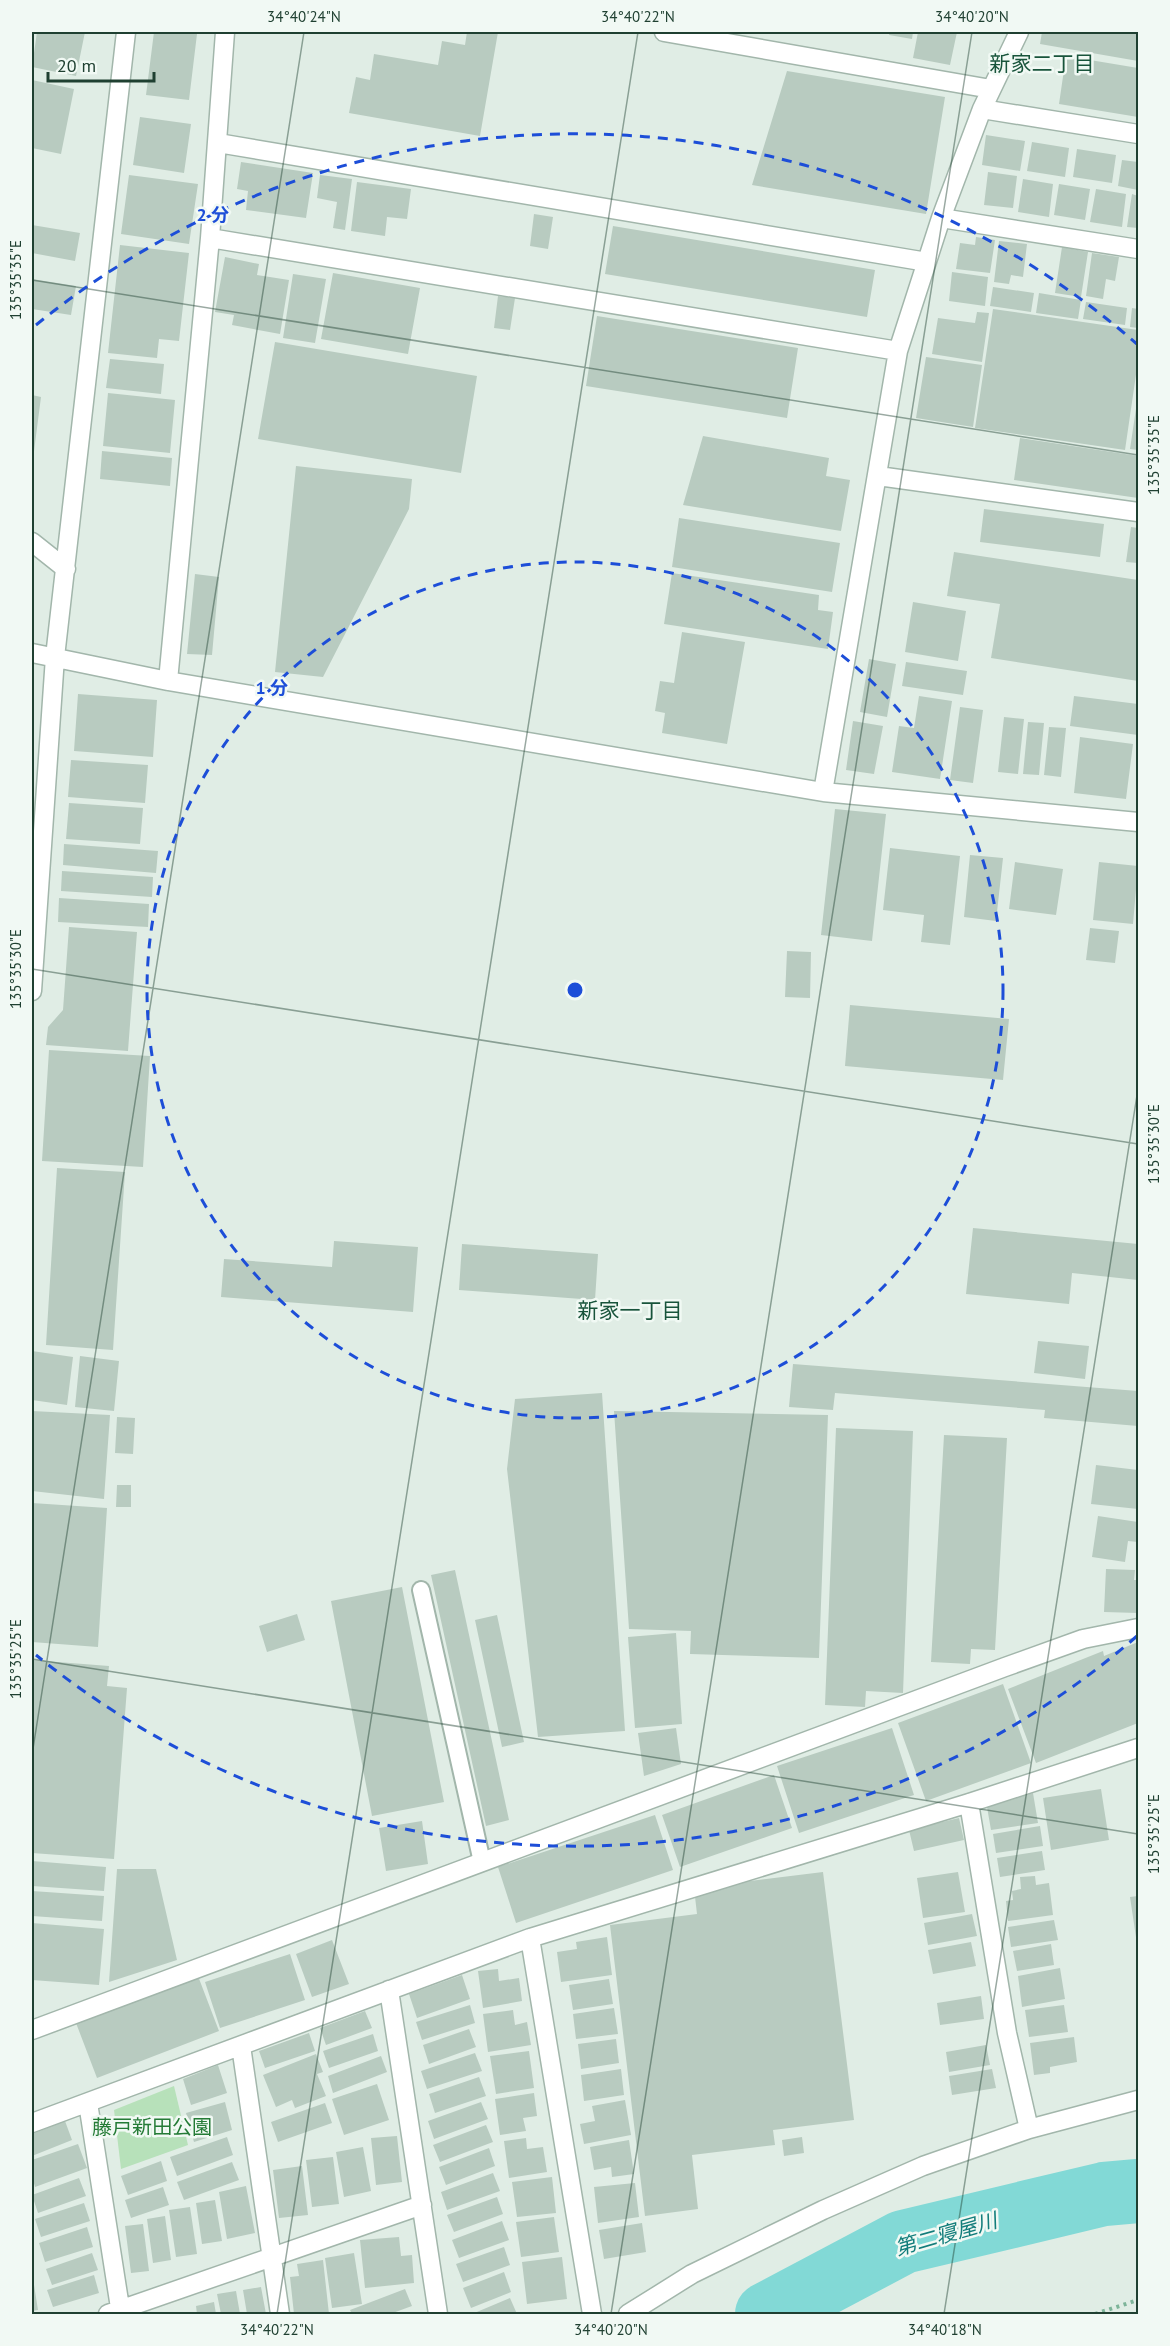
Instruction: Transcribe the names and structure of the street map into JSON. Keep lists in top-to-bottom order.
{
  "districts": ["新家二丁目", "新家一丁目"],
  "water": ["第二寝屋川"],
  "parks": ["藤戸新田公園"],
  "scale_bar": "20 m",
  "coordinates": [
    "34°40'24\"N",
    "34°40'22\"N",
    "34°40'20\"N",
    "135°35'35\"E",
    "135°35'30\"E",
    "135°35'25\"E",
    "34°40'18\"N"
  ],
  "rings": ["2 分", "1 分"]
}
